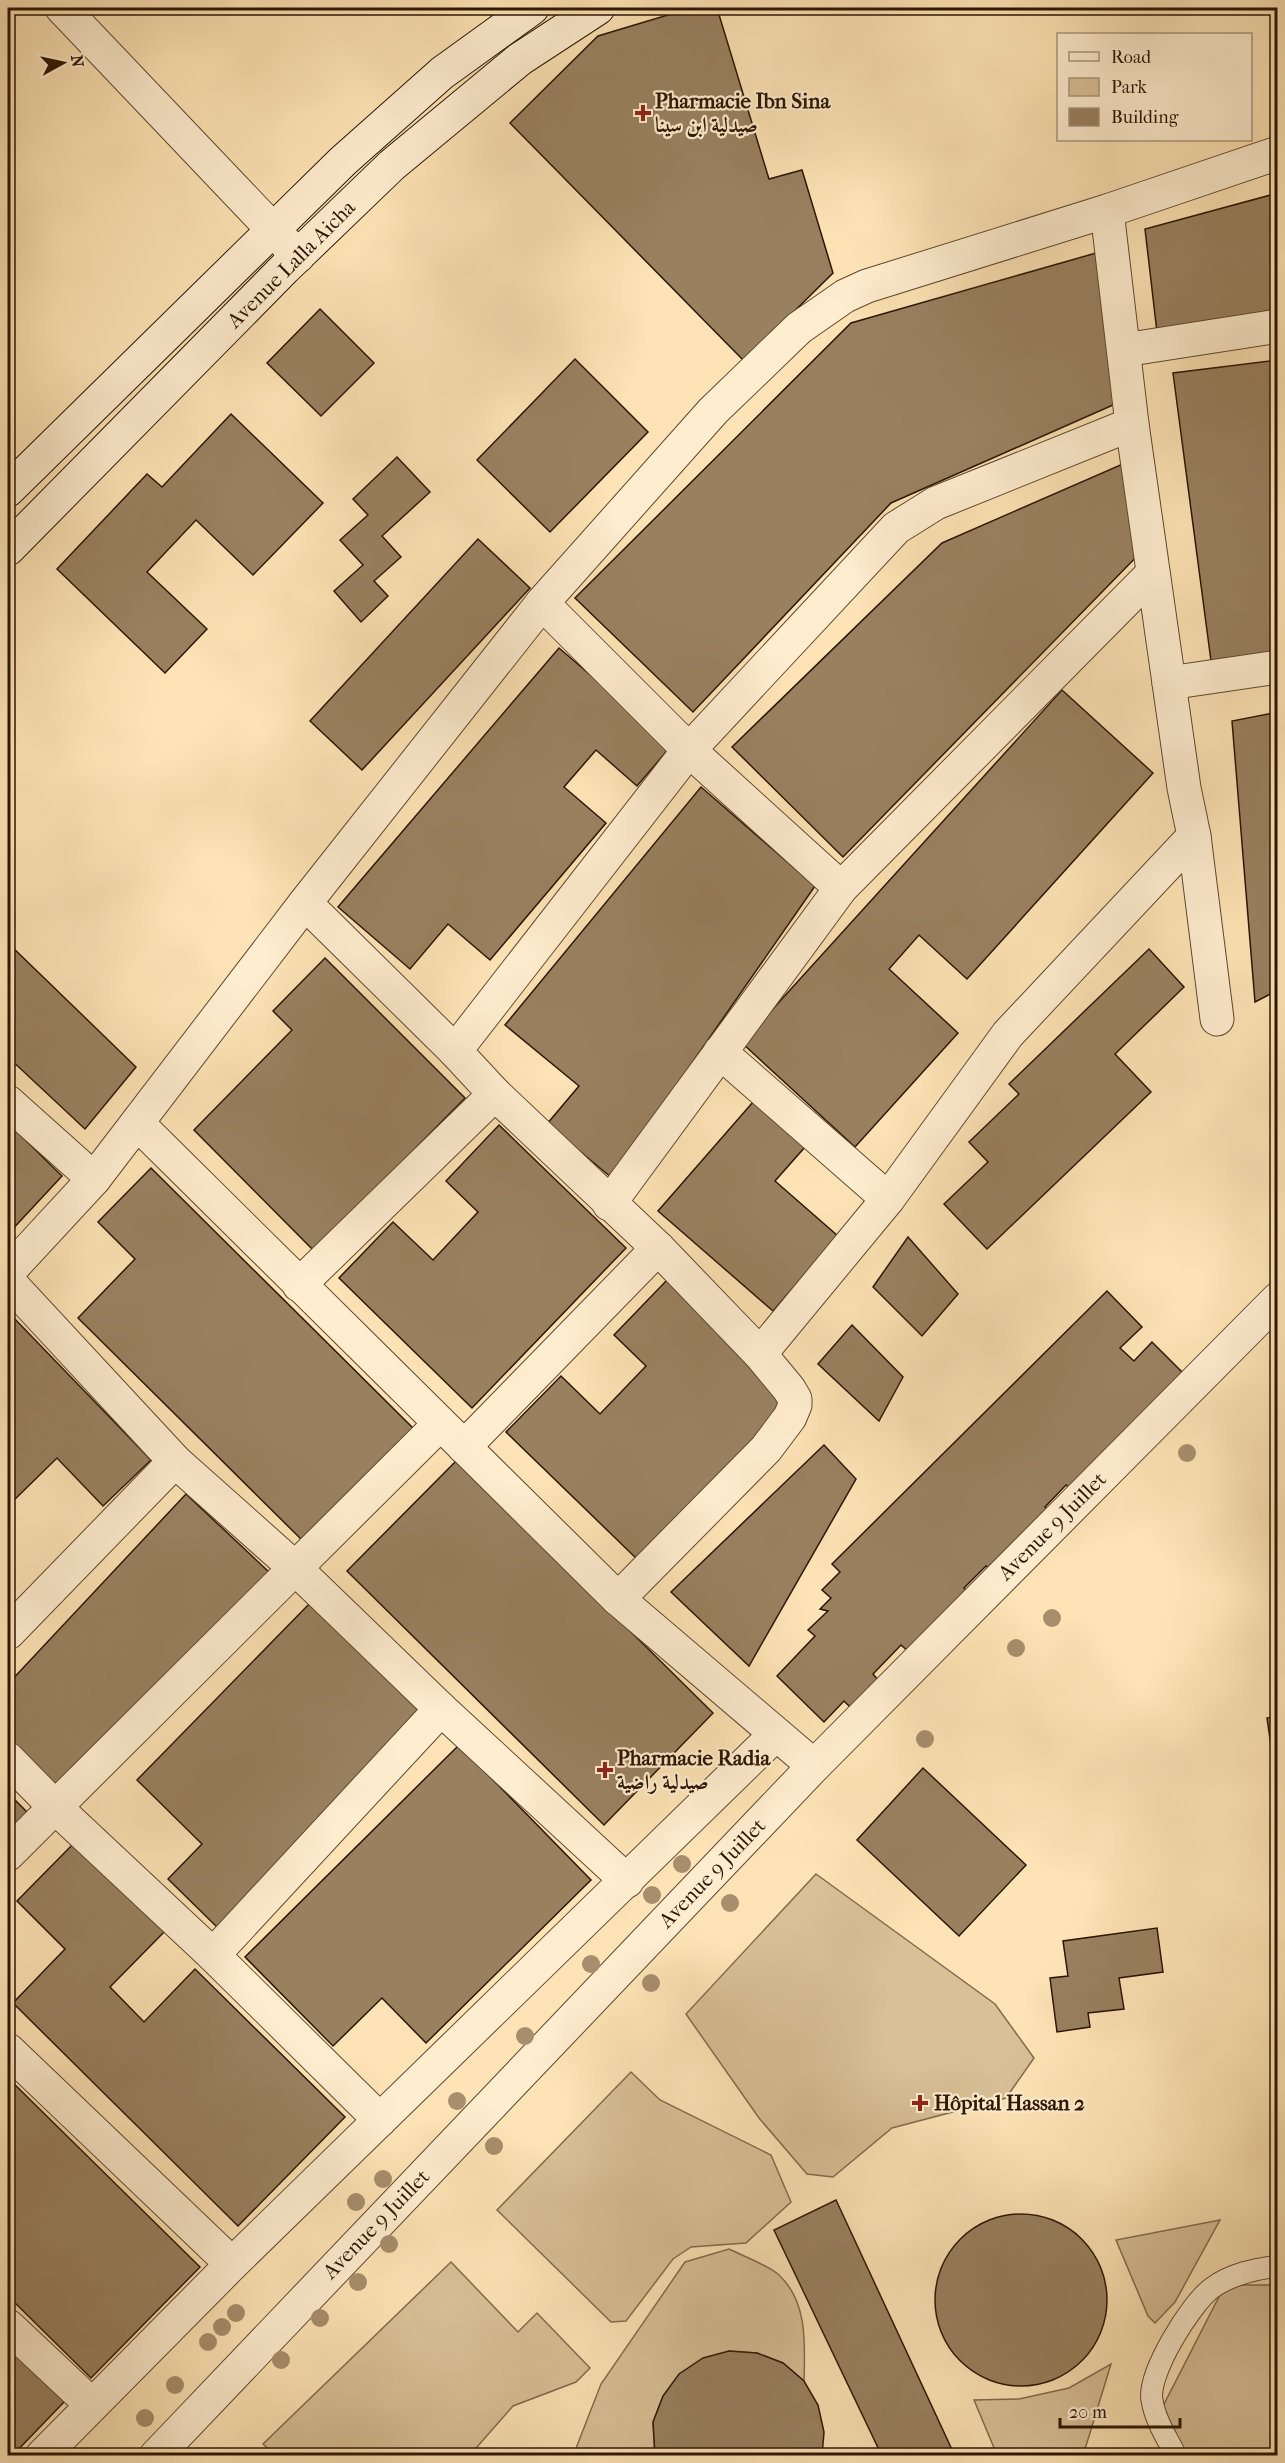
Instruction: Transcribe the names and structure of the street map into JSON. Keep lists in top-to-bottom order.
{
  "streets": {
    "street": ["Avenue Lalla Aicha", "Avenue 9 Juillet"]
  },
  "places": {
    "health": ["Pharmacie Ibn Sina صيدلية ابن سينا", "Pharmacie Radia صيدلية راضية", "Hôpital Hassan 2"]
  },
  "legend": ["Road", "Park", "Building"],
  "scale_bar": "20 m",
  "north": "right"
}
